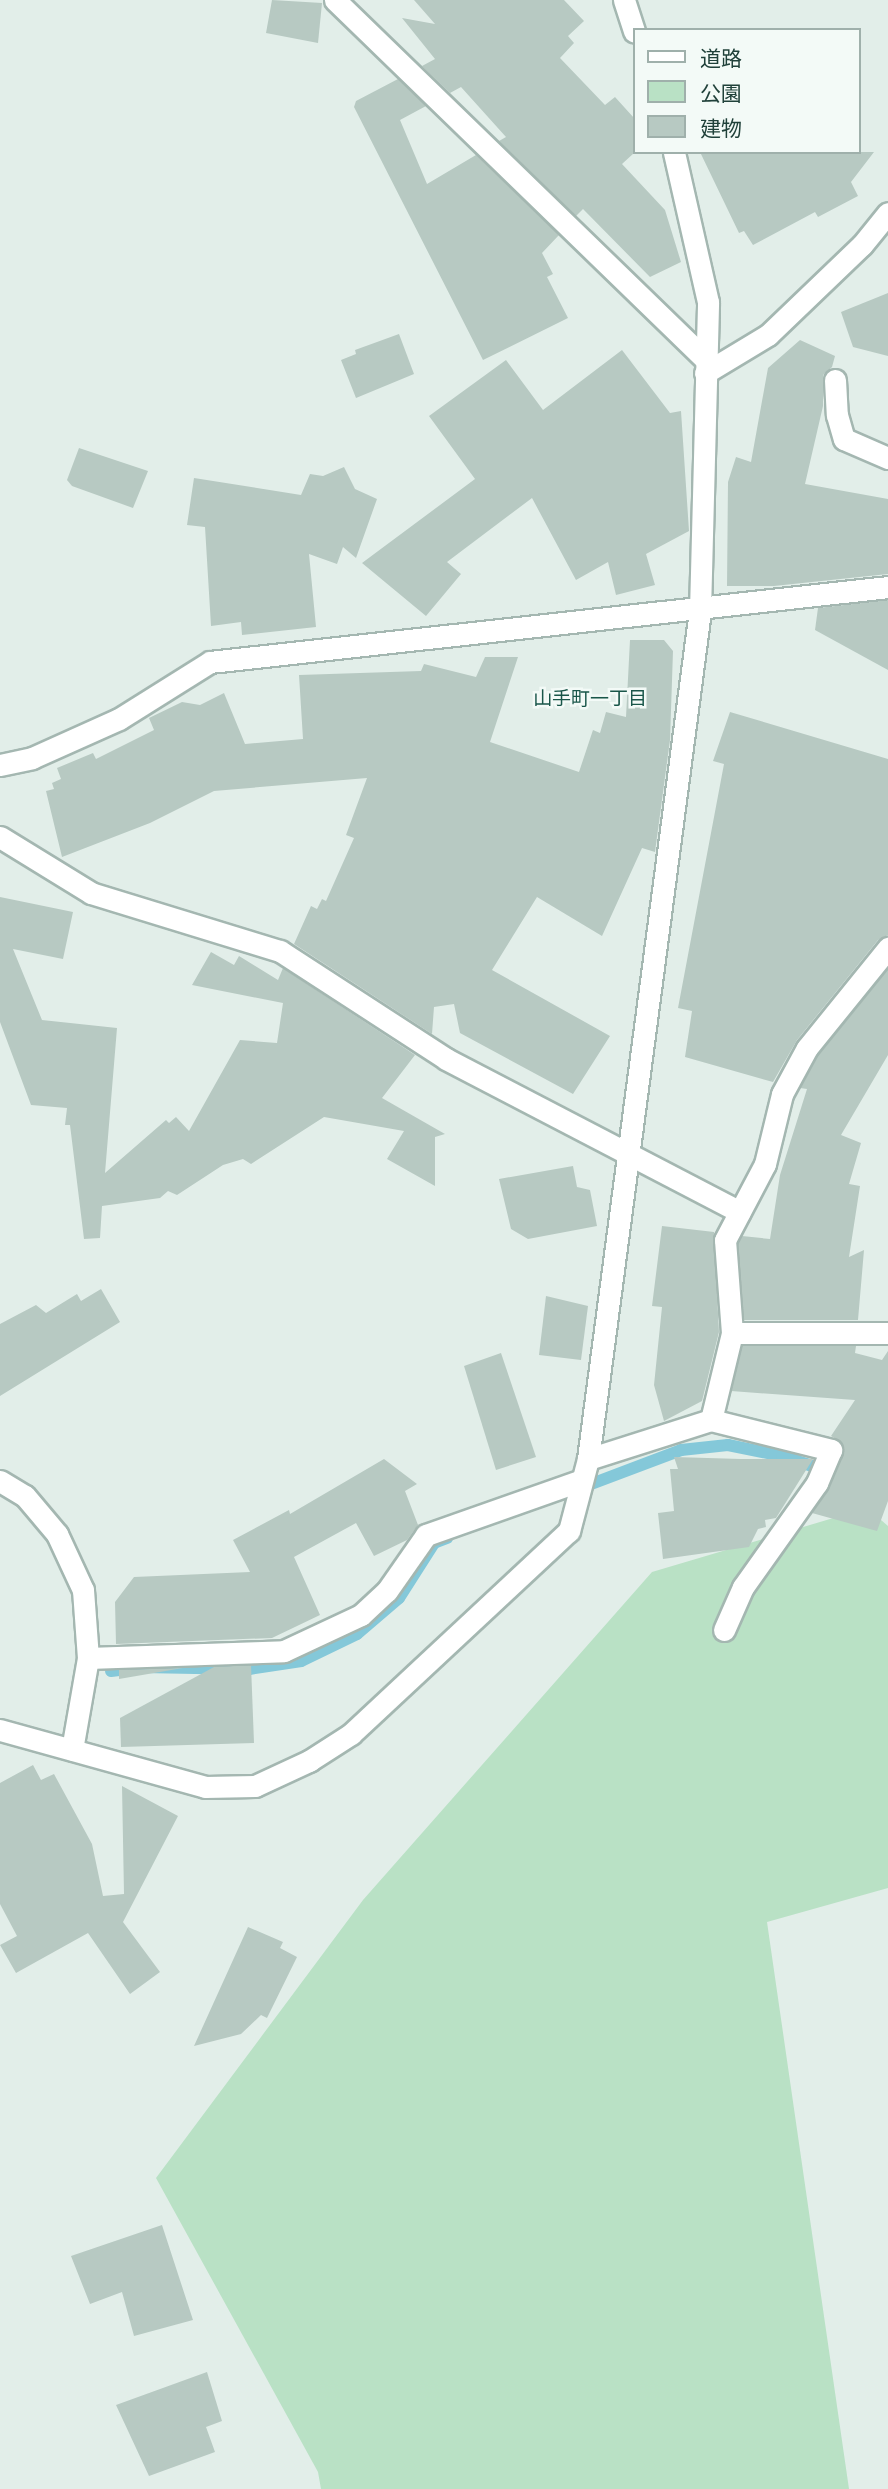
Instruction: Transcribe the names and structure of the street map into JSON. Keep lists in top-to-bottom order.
{
  "districts": ["山手町一丁目"],
  "legend": ["道路", "公園", "建物"]
}
